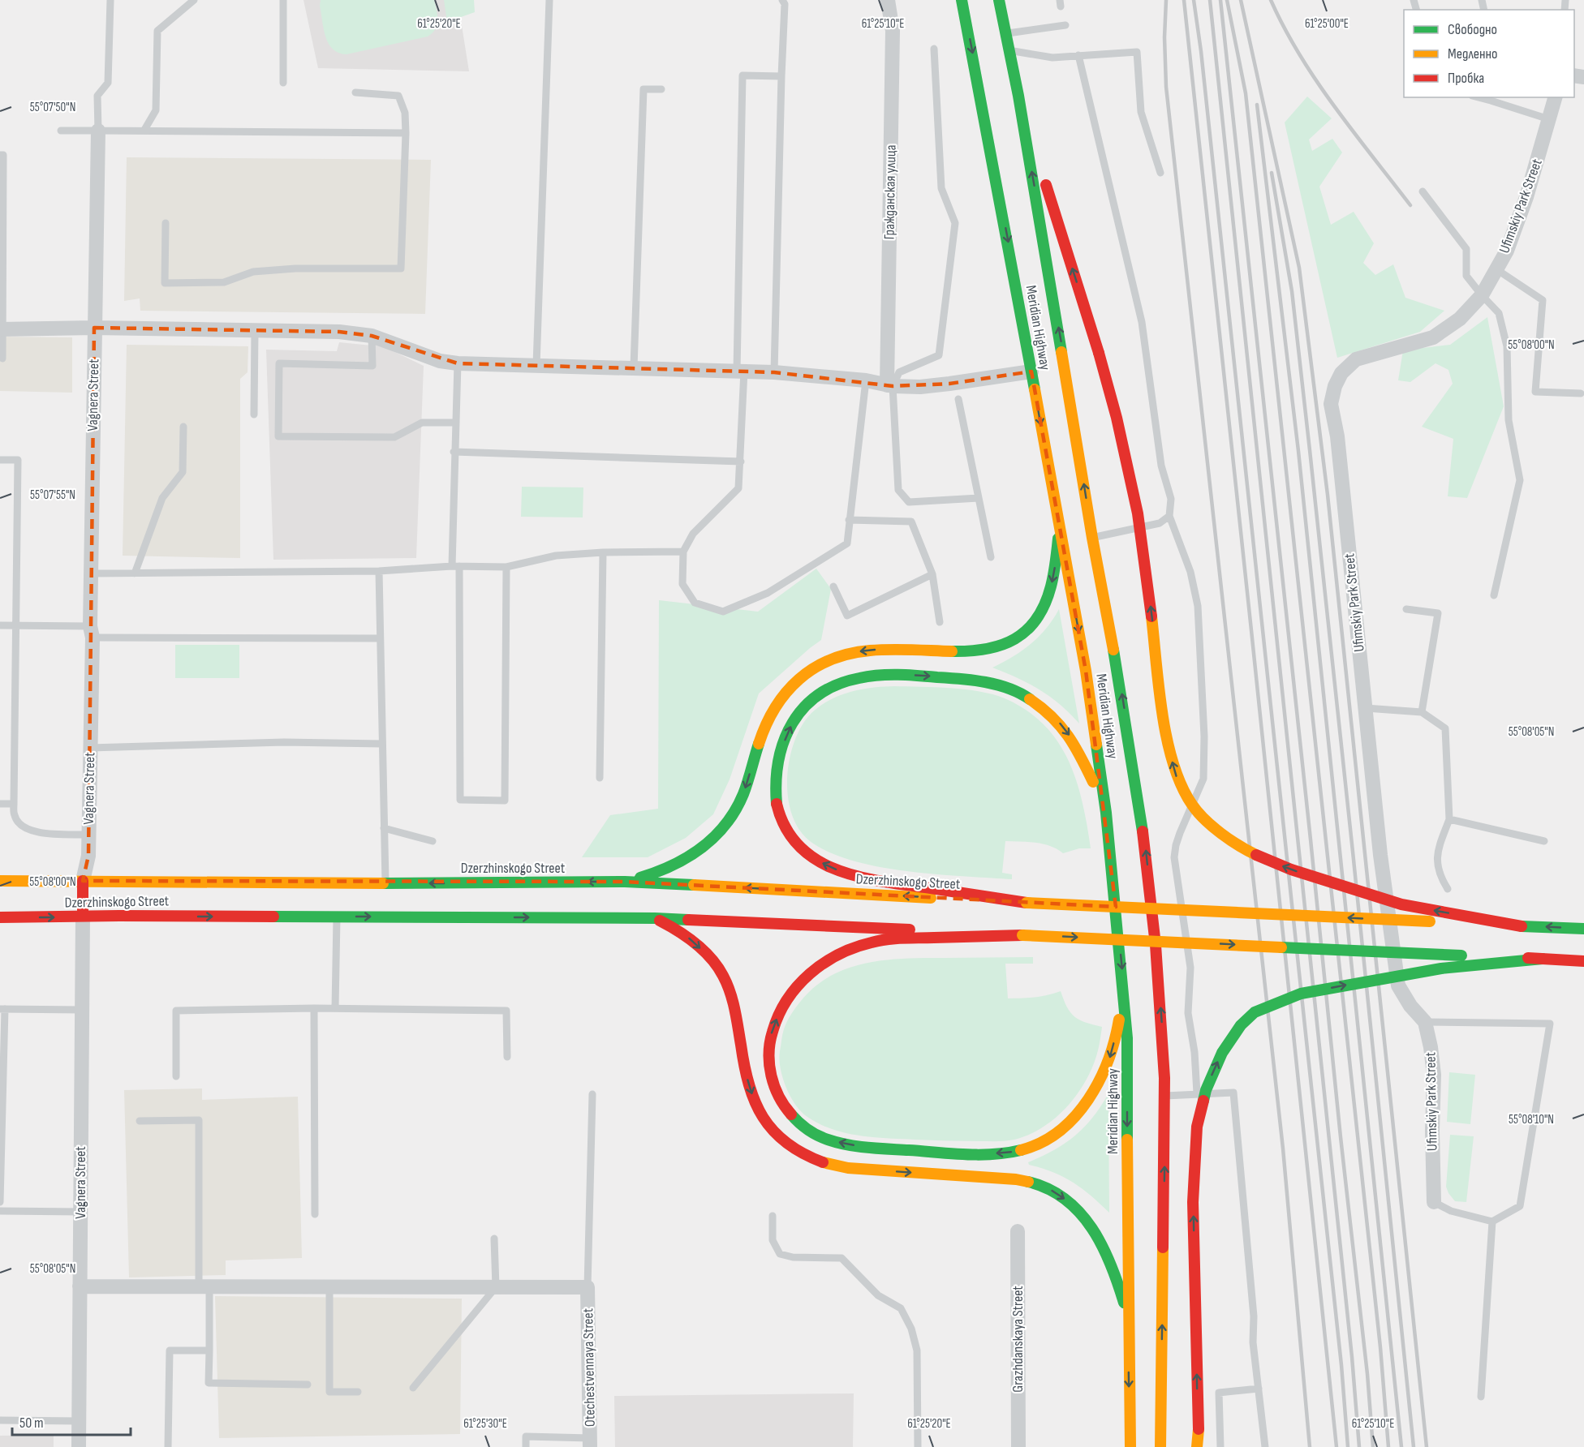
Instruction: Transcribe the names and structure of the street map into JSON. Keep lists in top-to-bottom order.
{
  "streets": {
    "main road": ["Meridian Highway", "Vagnera Street", "Dzerzhinskogo Street"],
    "street": [
      "Гражданская улица",
      "Ufimskiy Park Street",
      "Grazhdanskaya Street",
      "Otechestvennaya Street"
    ]
  },
  "crossings": [
    ["Vagnera Street", "Dzerzhinskogo Street"]
  ],
  "legend": ["Свободно", "Медленно", "Пробка"],
  "scale_bar": "50 m",
  "coordinates": [
    "61°25'20\"E",
    "61°25'10\"E",
    "61°25'00\"E",
    "55°07'50\"N",
    "55°08'00\"N",
    "55°07'55\"N",
    "55°08'05\"N",
    "55°08'10\"N",
    "61°25'30\"E"
  ]
}
